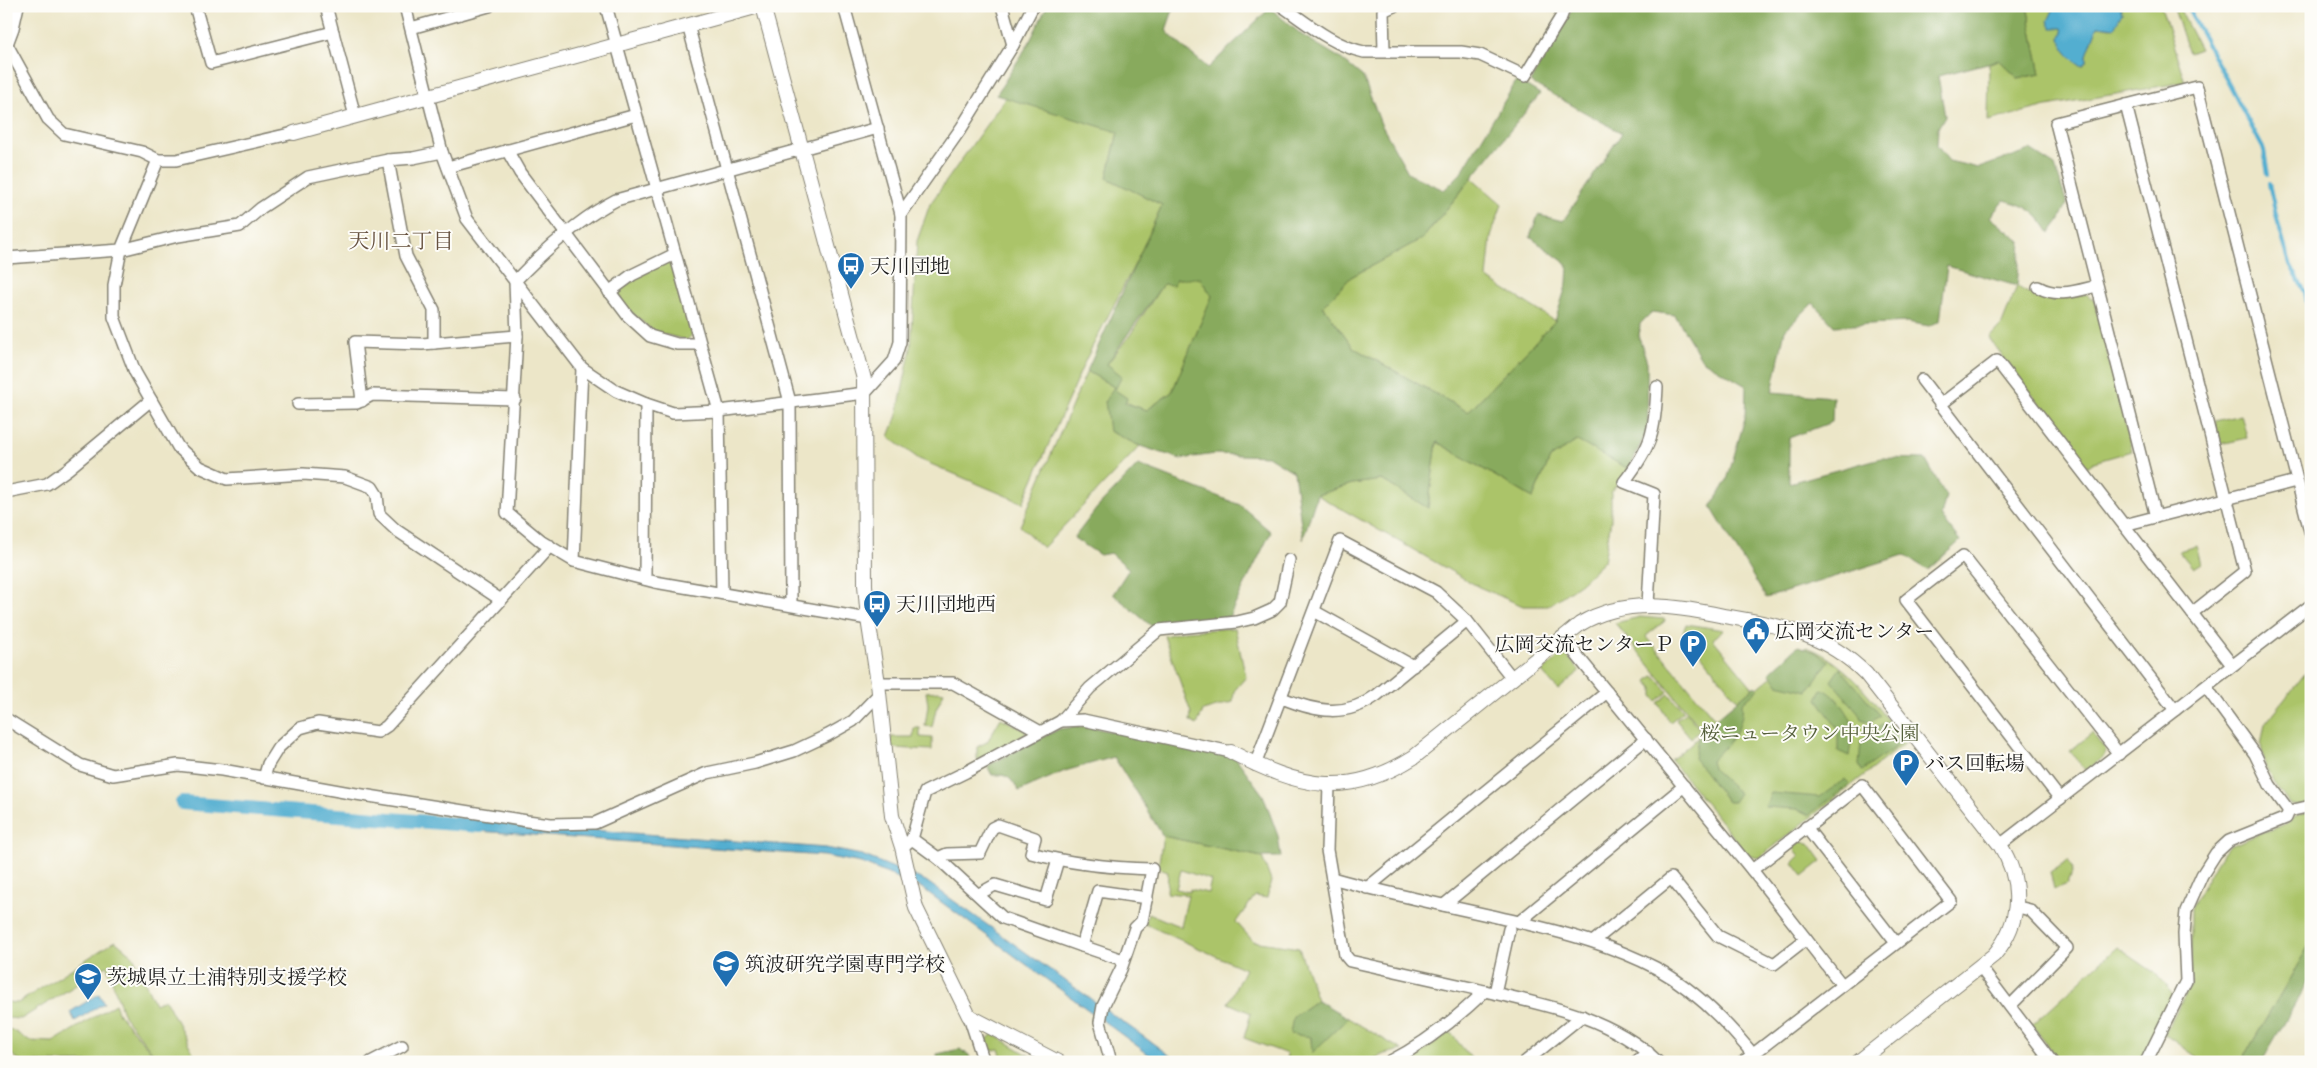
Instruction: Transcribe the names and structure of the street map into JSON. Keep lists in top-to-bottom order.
{
  "districts": ["天川二丁目"],
  "parks": ["桜ニュータウン中央公園"],
  "places": {
    "bus stop": ["天川団地", "天川団地西"],
    "public building": ["広岡交流センター"],
    "parking": ["広岡交流センターＰ", "バス回転場"],
    "school or university": ["筑波研究学園専門学校", "茨城県立土浦特別支援学校"]
  }
}
